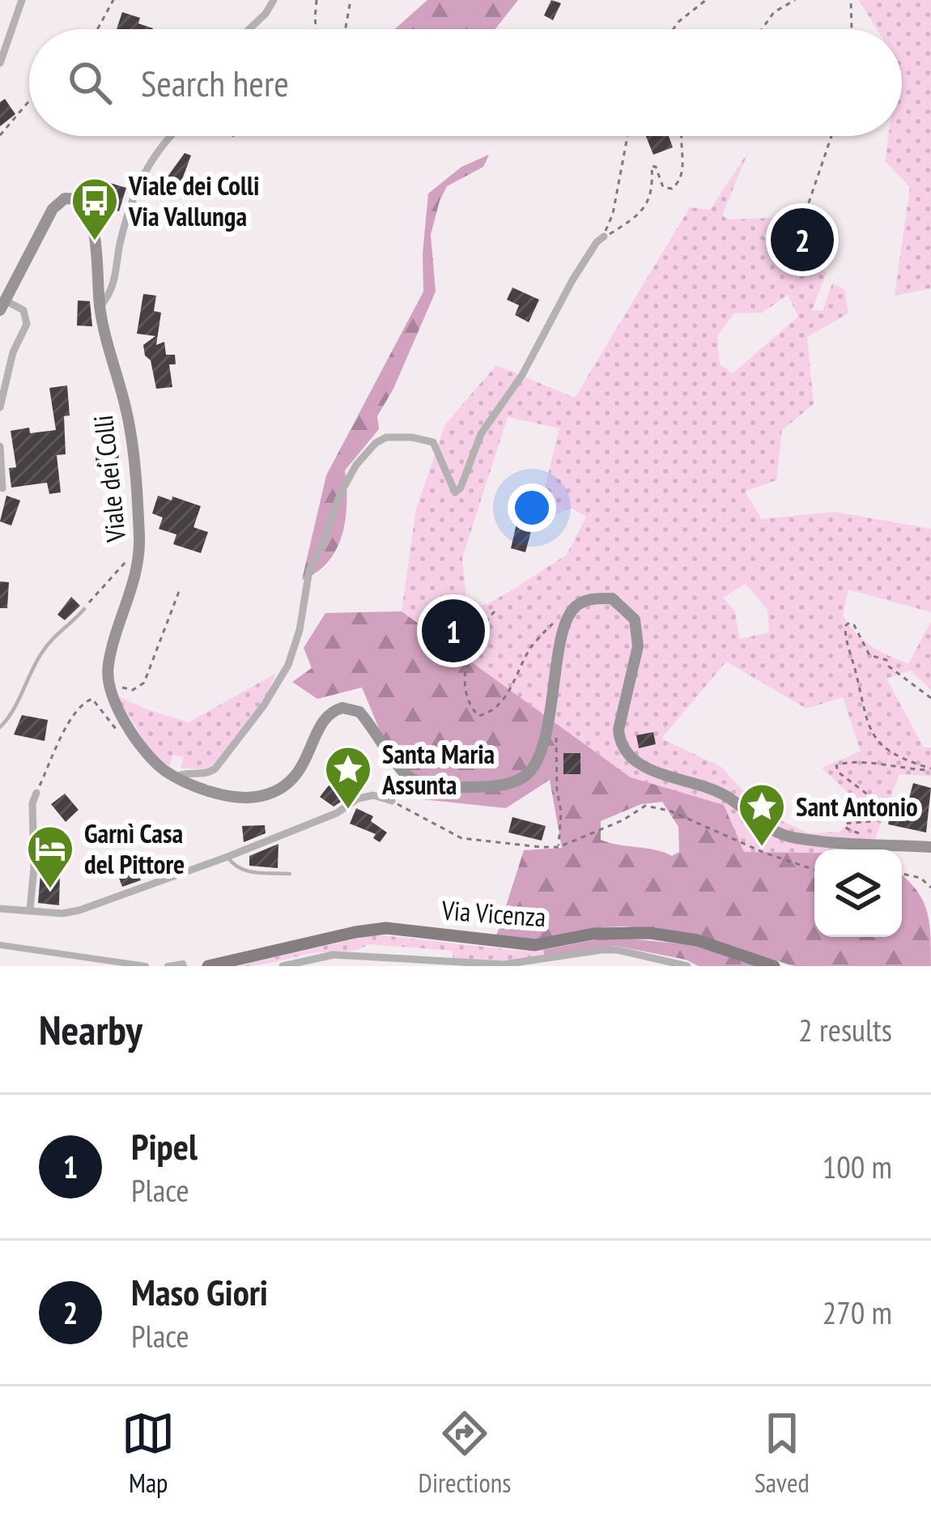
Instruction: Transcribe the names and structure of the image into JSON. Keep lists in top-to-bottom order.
{
  "streets": {
    "main road": ["Viale dei Colli", "Via Vicenza"]
  },
  "places": {
    "bus stop": ["Viale dei Colli Via Vallunga"],
    "place": ["Santa Maria Assunta", "Sant Antonio"],
    "hotel": ["Garnì Casa del Pittore"]
  },
  "page": {
    "search": "Search here",
    "pins": ["2", "1"],
    "heading": ["Nearby", "2 results"],
    "list": [
      {
        "mark": "1",
        "name": "Pipel",
        "note": "Place",
        "value": "100 m"
      },
      {
        "mark": "2",
        "name": "Maso Giori",
        "note": "Place",
        "value": "270 m"
      }
    ],
    "nav": ["Map", "Directions", "Saved"]
  }
}
